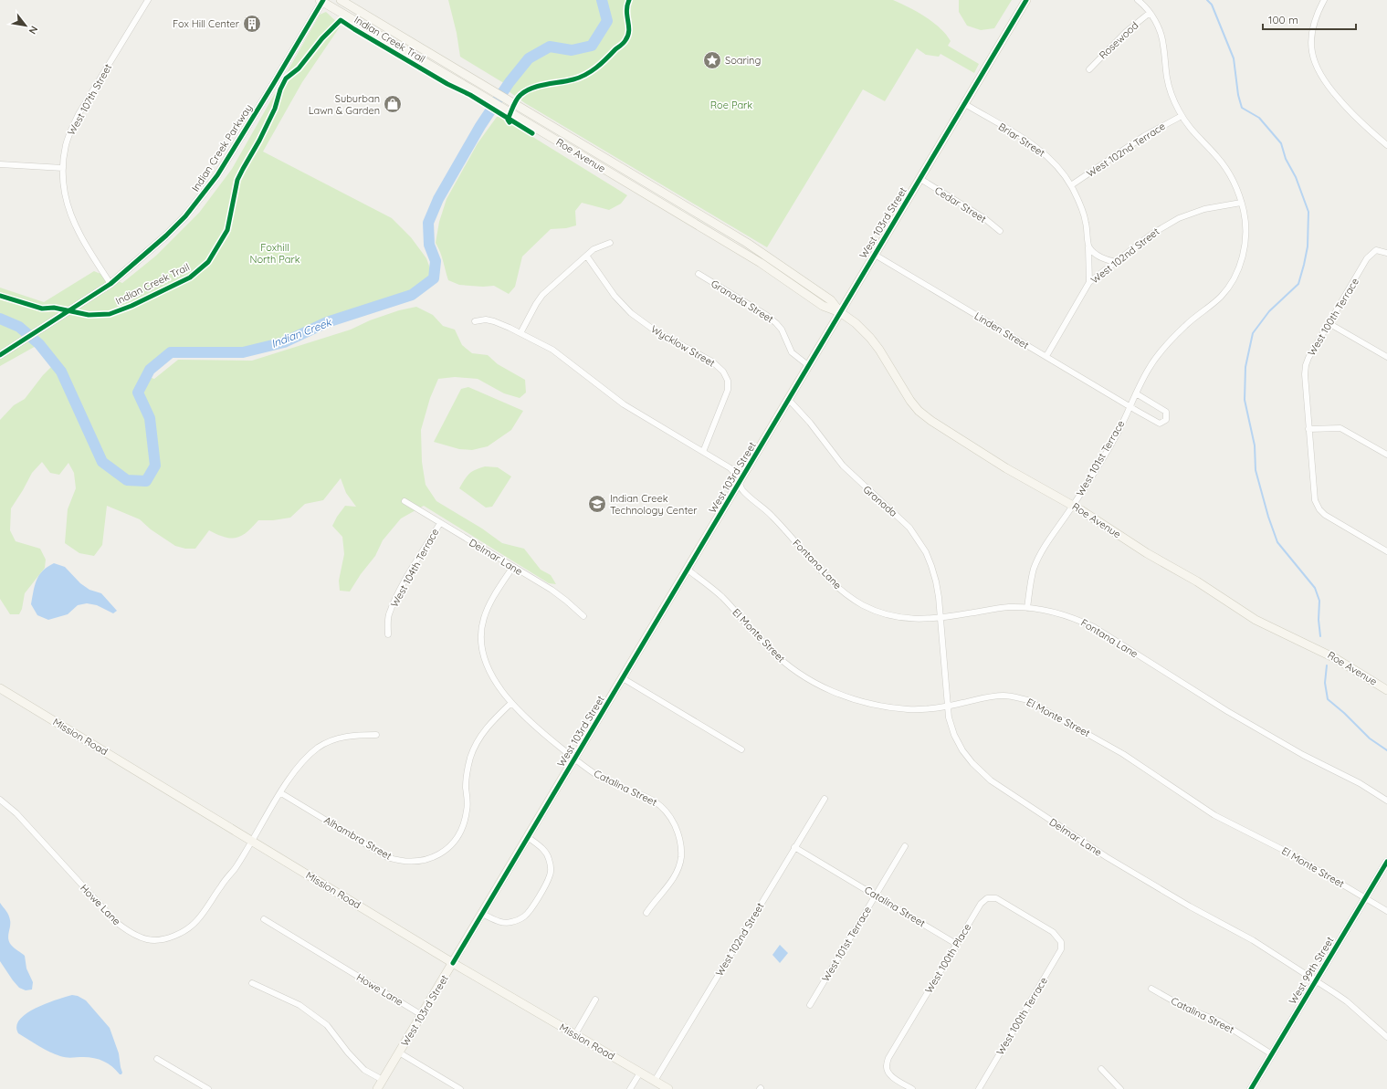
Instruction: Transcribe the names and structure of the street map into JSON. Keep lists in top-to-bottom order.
{
  "streets": {
    "main road": ["Roe Avenue", "West 103rd Street", "Mission Road"],
    "street": [
      "Rosewood",
      "West 107th Street",
      "Briar Street",
      "Indian Creek Parkway",
      "West 102nd Terrace",
      "Cedar Street",
      "West 102nd Street",
      "Granada Street",
      "West 100th Terrace",
      "Linden Street",
      "Wycklow Street",
      "West 101st Terrace",
      "Granada",
      "Delmar Lane",
      "Fontana Lane",
      "West 104th Terrace",
      "El Monte Street",
      "Catalina Street",
      "Alhambra Street",
      "Howe Lane",
      "West 100th Place",
      "West 99th Street"
    ],
    "cycle path": ["Indian Creek Trail"]
  },
  "crossings": [
    ["Rosewood", "West 101st Terrace"],
    ["West 107th Street", "Indian Creek Parkway"],
    ["Briar Street", "West 102nd Terrace"],
    ["Briar Street", "West 103rd Street"],
    ["Briar Street", "West 102nd Street"],
    ["Indian Creek Parkway", "Roe Avenue"],
    ["West 102nd Terrace", "West 101st Terrace"],
    ["Roe Avenue", "West 103rd Street"],
    ["Roe Avenue", "West 101st Terrace"],
    ["Cedar Street", "West 103rd Street"],
    ["West 103rd Street", "Granada Street"],
    ["West 103rd Street", "Linden Street"],
    ["West 103rd Street", "Granada"],
    ["West 103rd Street", "Fontana Lane"],
    ["West 103rd Street", "El Monte Street"],
    ["West 103rd Street", "Mission Road"],
    ["West 103rd Street", "Catalina Street"],
    ["West 103rd Street", "Howe Lane"],
    ["West 102nd Street", "Linden Street"],
    ["West 102nd Street", "West 101st Terrace"],
    ["West 102nd Street", "Mission Road"],
    ["West 102nd Street", "Catalina Street"],
    ["West 100th Terrace", "West 100th Place"],
    ["Linden Street", "West 101st Terrace"],
    ["West 101st Terrace", "Fontana Lane"],
    ["West 101st Terrace", "Catalina Street"],
    ["Granada", "Delmar Lane"],
    ["Granada", "Fontana Lane"],
    ["Delmar Lane", "Fontana Lane"],
    ["Delmar Lane", "West 104th Terrace"],
    ["Delmar Lane", "El Monte Street"],
    ["Delmar Lane", "Catalina Street"],
    ["Delmar Lane", "West 99th Street"],
    ["El Monte Street", "West 99th Street"],
    ["Mission Road", "Howe Lane"],
    ["Catalina Street", "Alhambra Street"],
    ["Catalina Street", "West 100th Place"],
    ["Catalina Street", "West 99th Street"]
  ],
  "water": ["Indian Creek"],
  "parks": ["Roe Park", "Foxhill North Park"],
  "places": {
    "building": ["Fox Hill Center"],
    "place": ["Soaring"],
    "shop": ["Suburban Lawn & Garden"],
    "school or university": ["Indian Creek Technology Center"]
  },
  "scale_bar": "100 m",
  "north": "bottom right"
}
